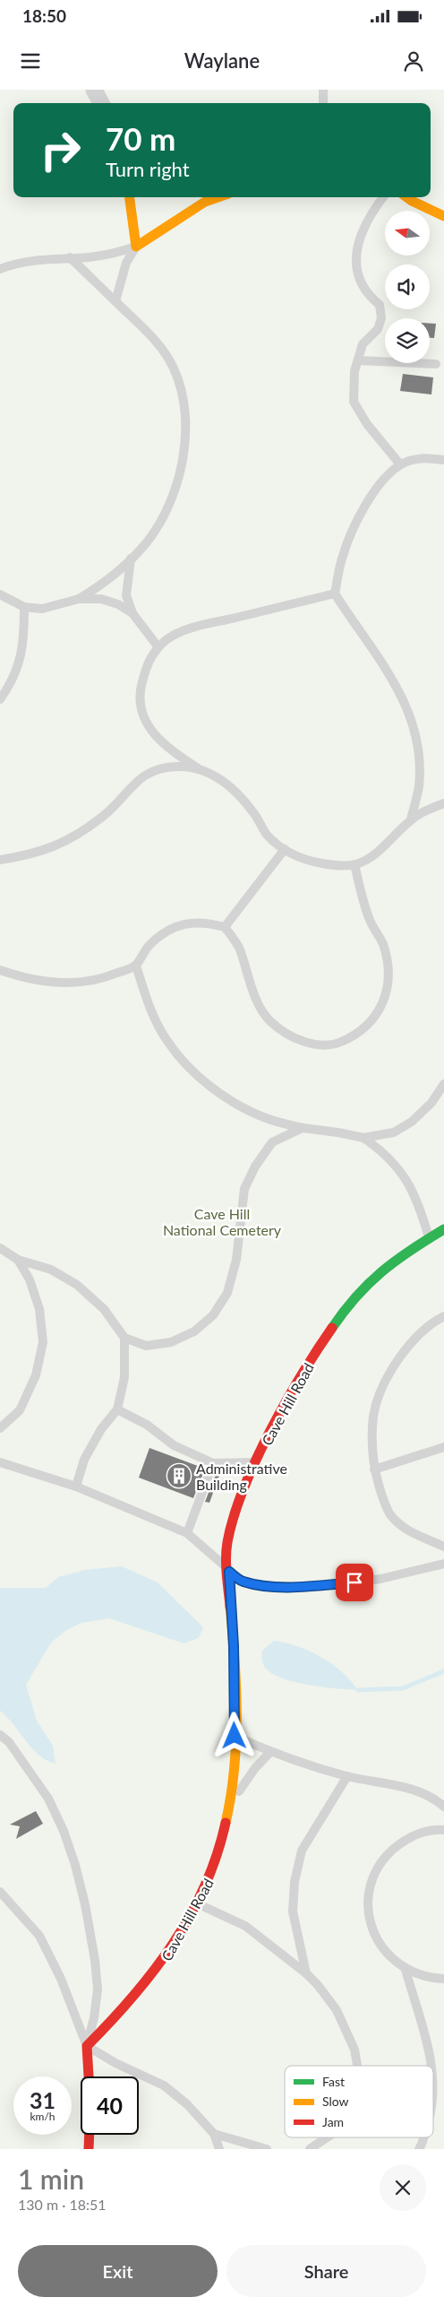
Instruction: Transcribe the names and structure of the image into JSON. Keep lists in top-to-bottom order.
{
  "streets": {
    "street": ["Cave Hill Road"]
  },
  "parks": ["Cave Hill National Cemetery"],
  "places": {
    "building": ["Administrative Building"]
  },
  "legend": ["Fast", "Slow", "Jam"],
  "north": "left",
  "page": {
    "status": "18:50",
    "header": "Waylane",
    "turn": ["70 m", "Turn right"],
    "speed": "31 km/h",
    "limit": "40",
    "heading": ["1 min", "130 m · 18:51"],
    "buttons": ["Exit", "Share"]
  }
}
